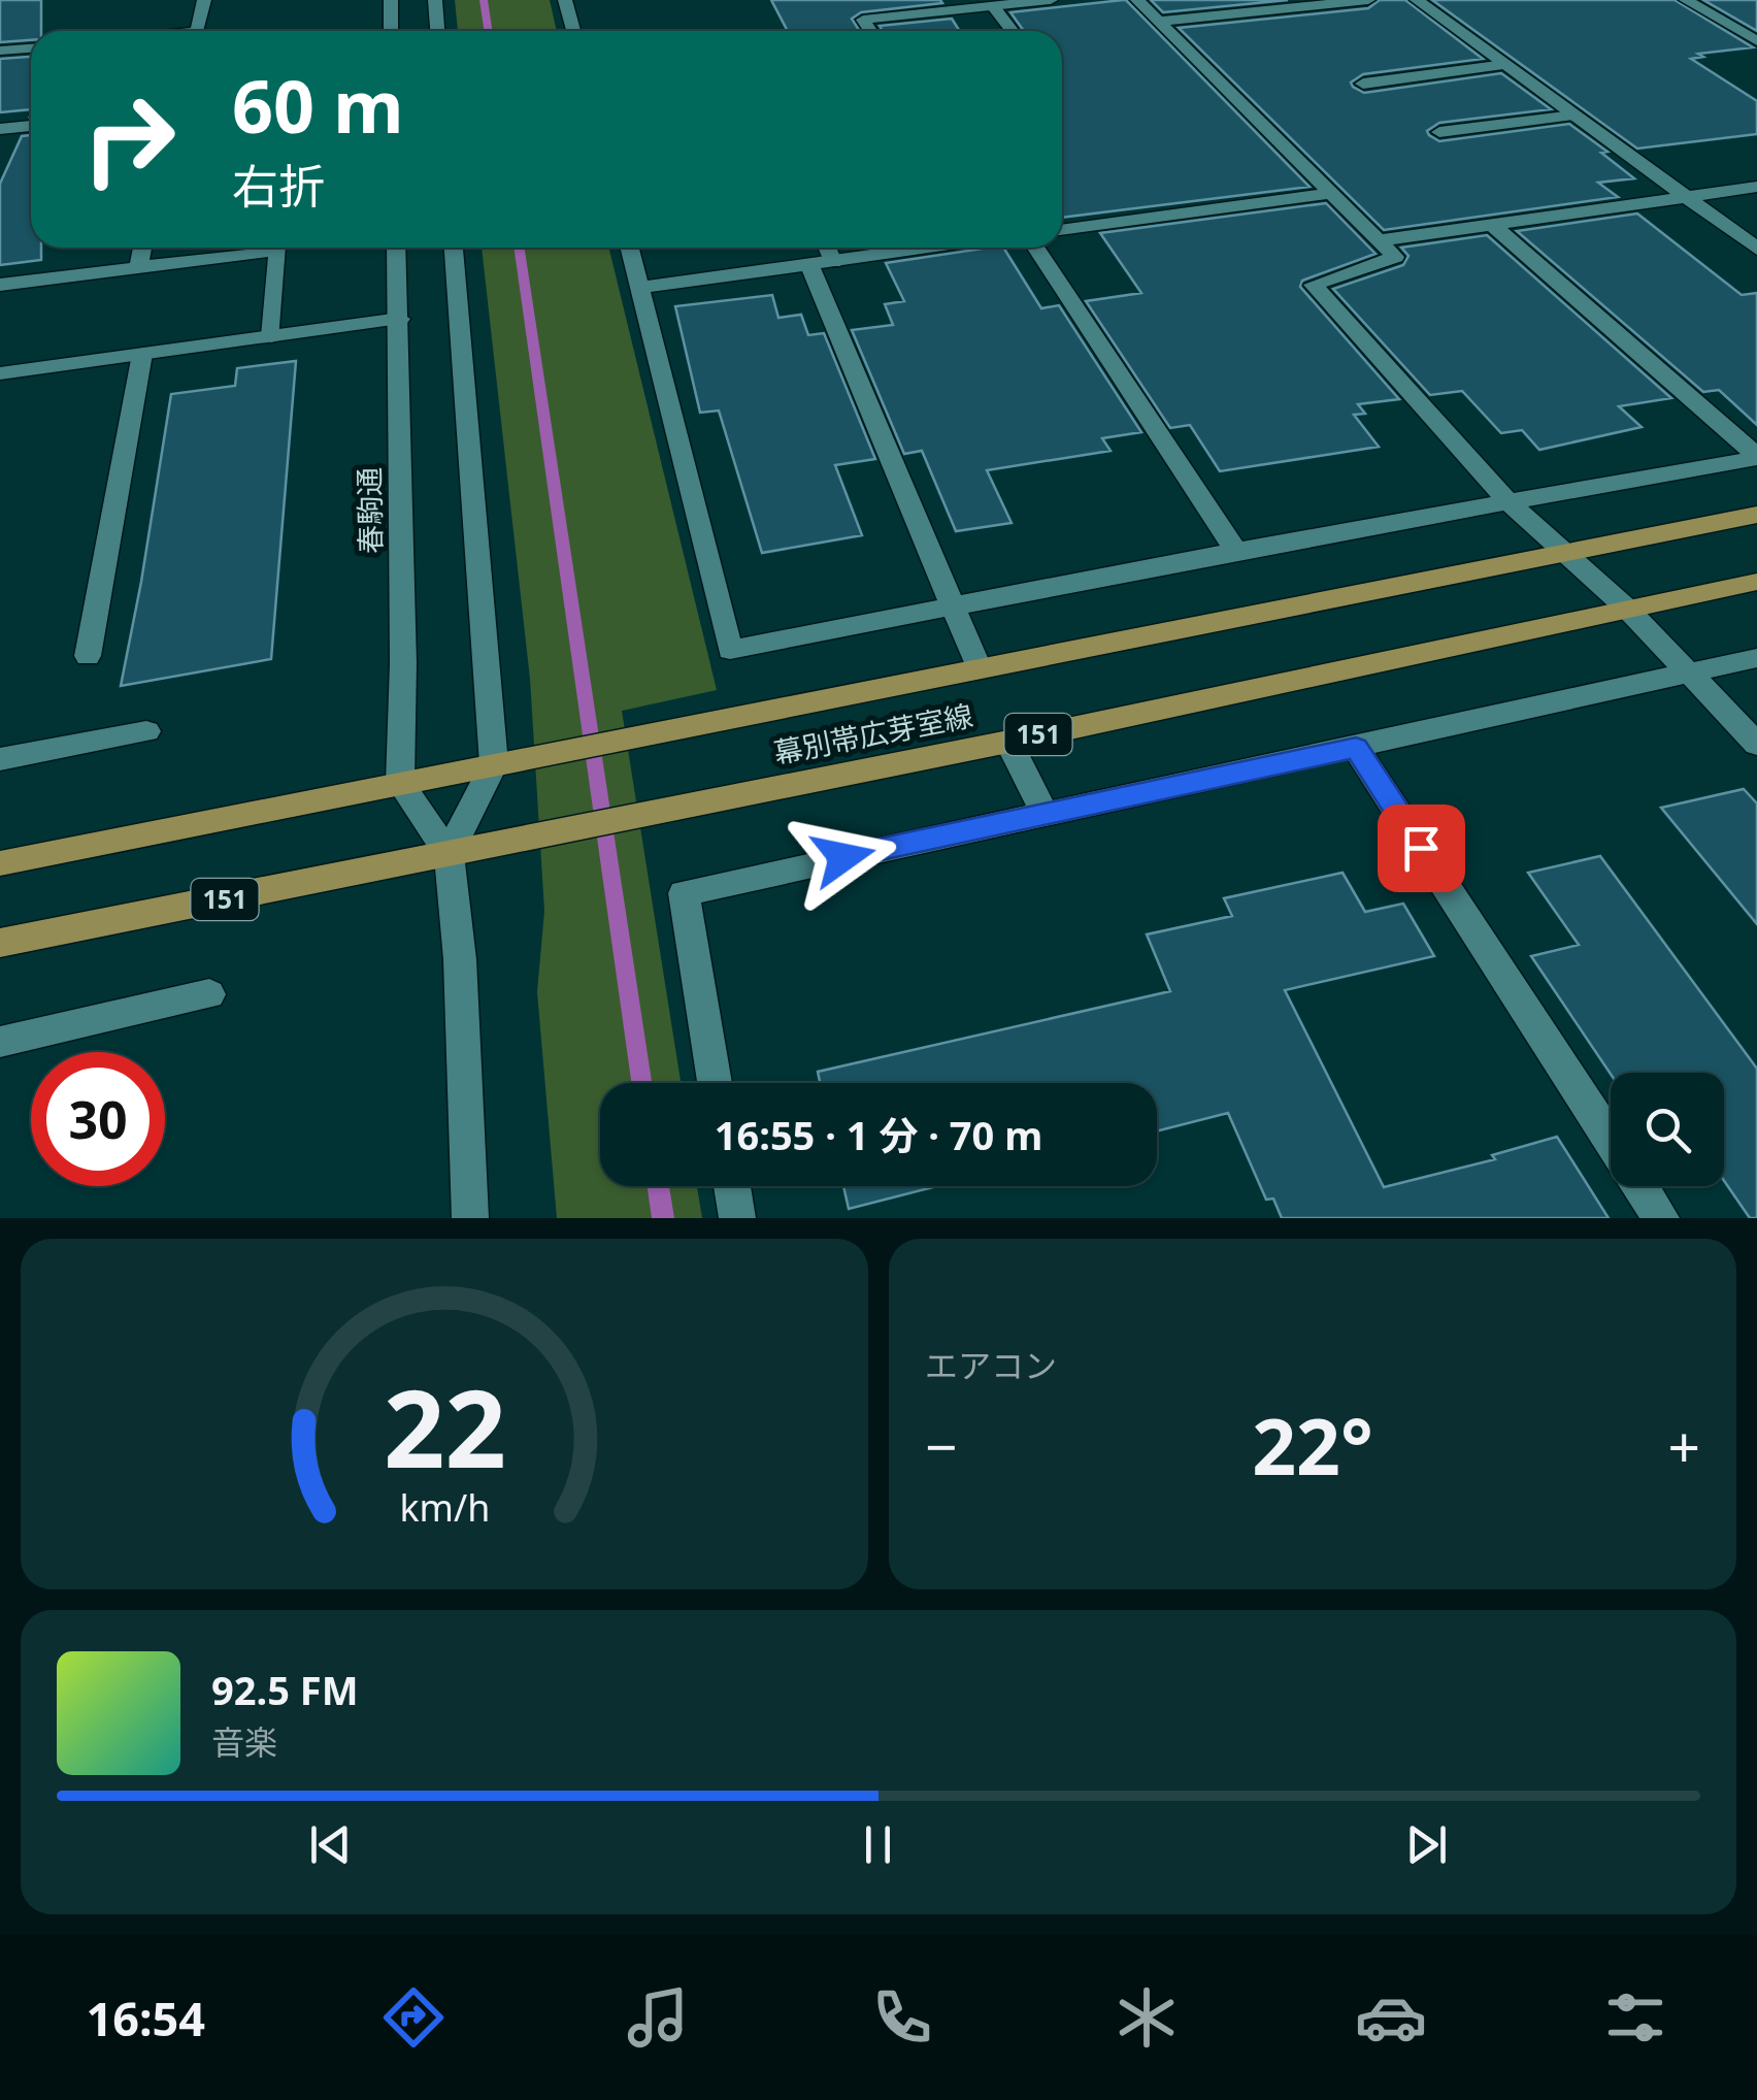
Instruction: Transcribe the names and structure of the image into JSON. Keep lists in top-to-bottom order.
{
  "streets": {
    "main road": ["幕別帯広芽室線", "151"],
    "street": ["春駒通"]
  },
  "crossings": [
    ["春駒通", "幕別帯広芽室線"]
  ],
  "page": {
    "turn": ["60 m", "右折"],
    "limit": "30",
    "trip": "16:55 · 1 分 · 70 m",
    "tile": "エアコン",
    "heat": ["−", "22°", "+"],
    "song": ["92.5 FM", "音楽"],
    "tabs": "16:54",
    "gauge": ["22", "km/h"]
  }
}
